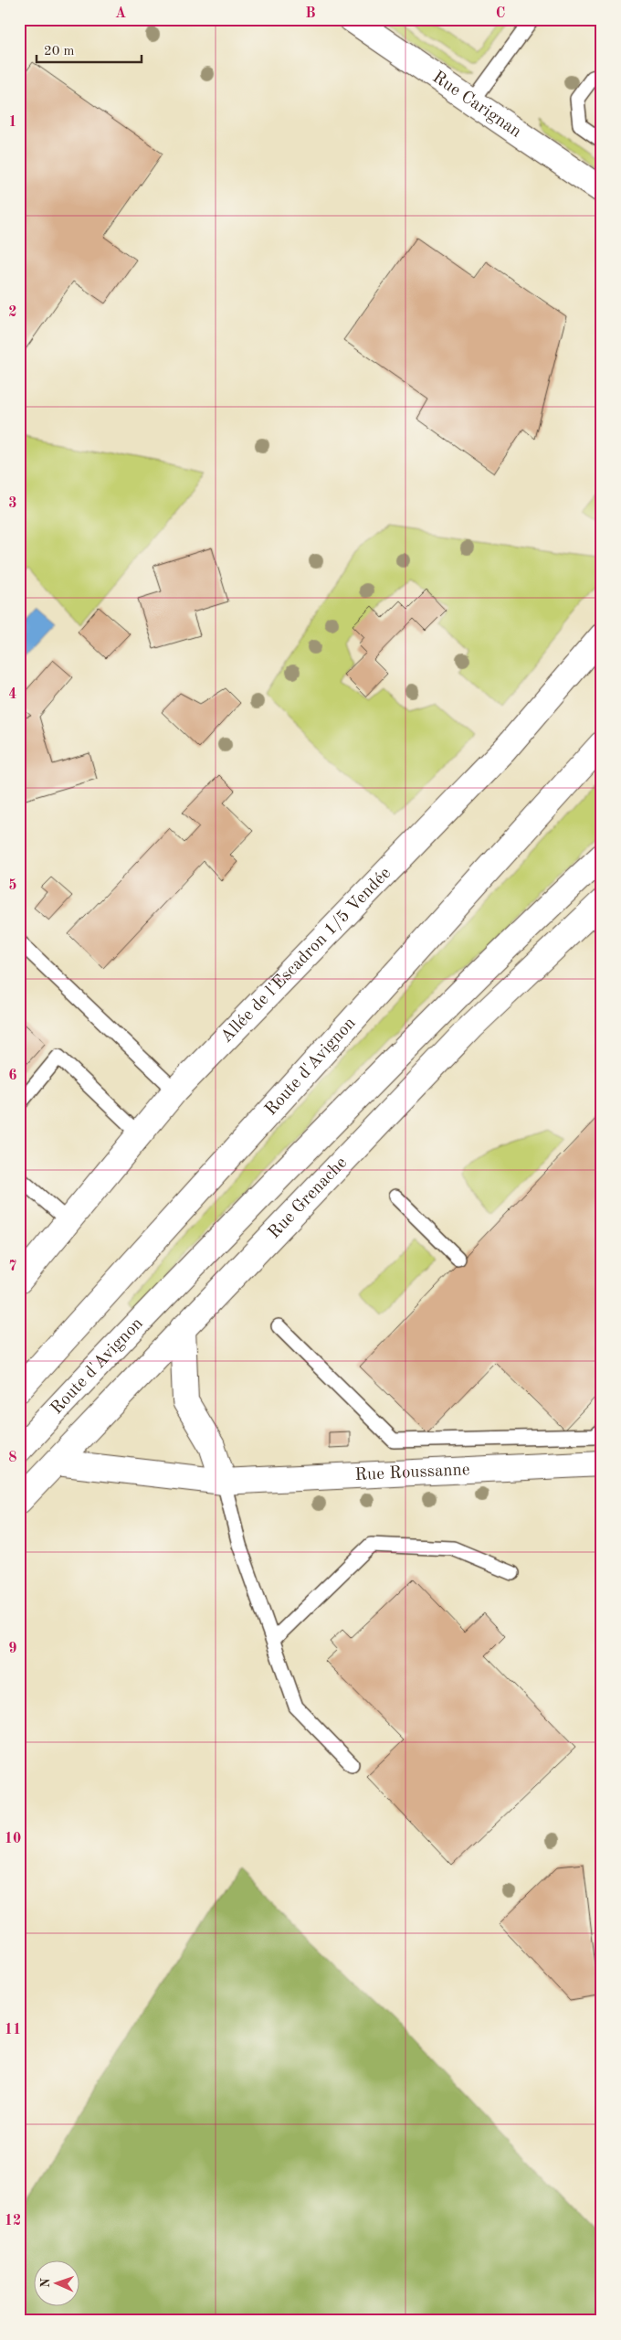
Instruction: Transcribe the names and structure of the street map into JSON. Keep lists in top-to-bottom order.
{
  "streets": {
    "street": [
      "Rue Carignan",
      "Allée de l'Escadron 1/5 Vendée",
      "Route d'Avignon",
      "Rue Grenache",
      "Rue Roussanne"
    ]
  },
  "crossings": [
    ["Rue Grenache", "Rue Roussanne"]
  ],
  "scale_bar": "20 m",
  "north": "left",
  "grid": {
    "columns": ["A", "B", "C"],
    "rows": [
      "1",
      "2",
      "3",
      "4",
      "5",
      "6",
      "7",
      "8",
      "9",
      "10",
      "11",
      "12"
    ]
  }
}
